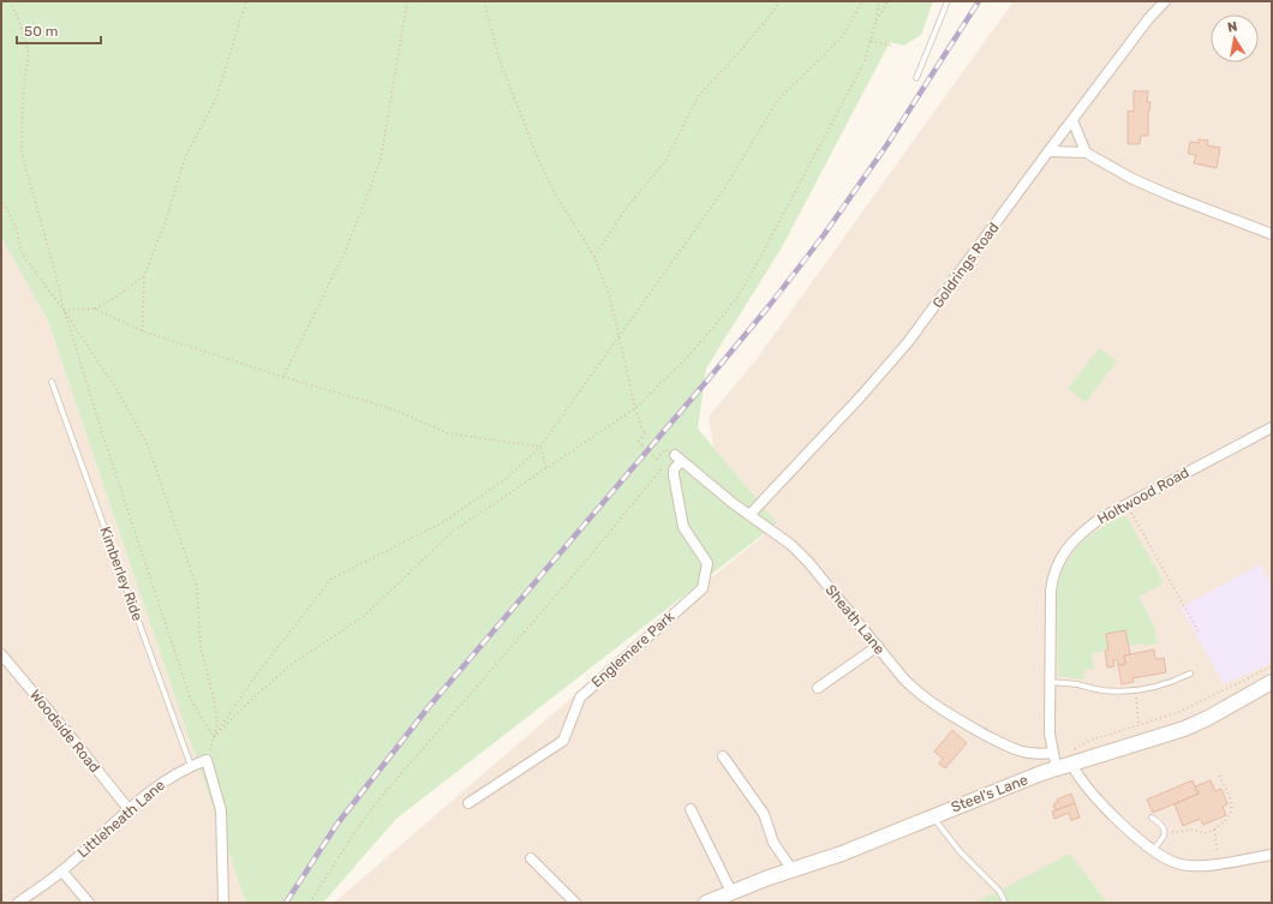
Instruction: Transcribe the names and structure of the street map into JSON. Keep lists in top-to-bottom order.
{
  "streets": {
    "street": [
      "Goldrings Road",
      "Holtwood Road",
      "Sheath Lane",
      "Englemere Park",
      "Woodside Road",
      "Steel's Lane",
      "Littleheath Lane"
    ],
    "lane": ["Kimberley Ride"]
  },
  "crossings": [
    ["Goldrings Road", "Sheath Lane"],
    ["Holtwood Road", "Sheath Lane"],
    ["Holtwood Road", "Steel's Lane"],
    ["Kimberley Ride", "Littleheath Lane"],
    ["Sheath Lane", "Englemere Park"],
    ["Woodside Road", "Littleheath Lane"]
  ],
  "scale_bar": "50 m",
  "north": "top"
}
